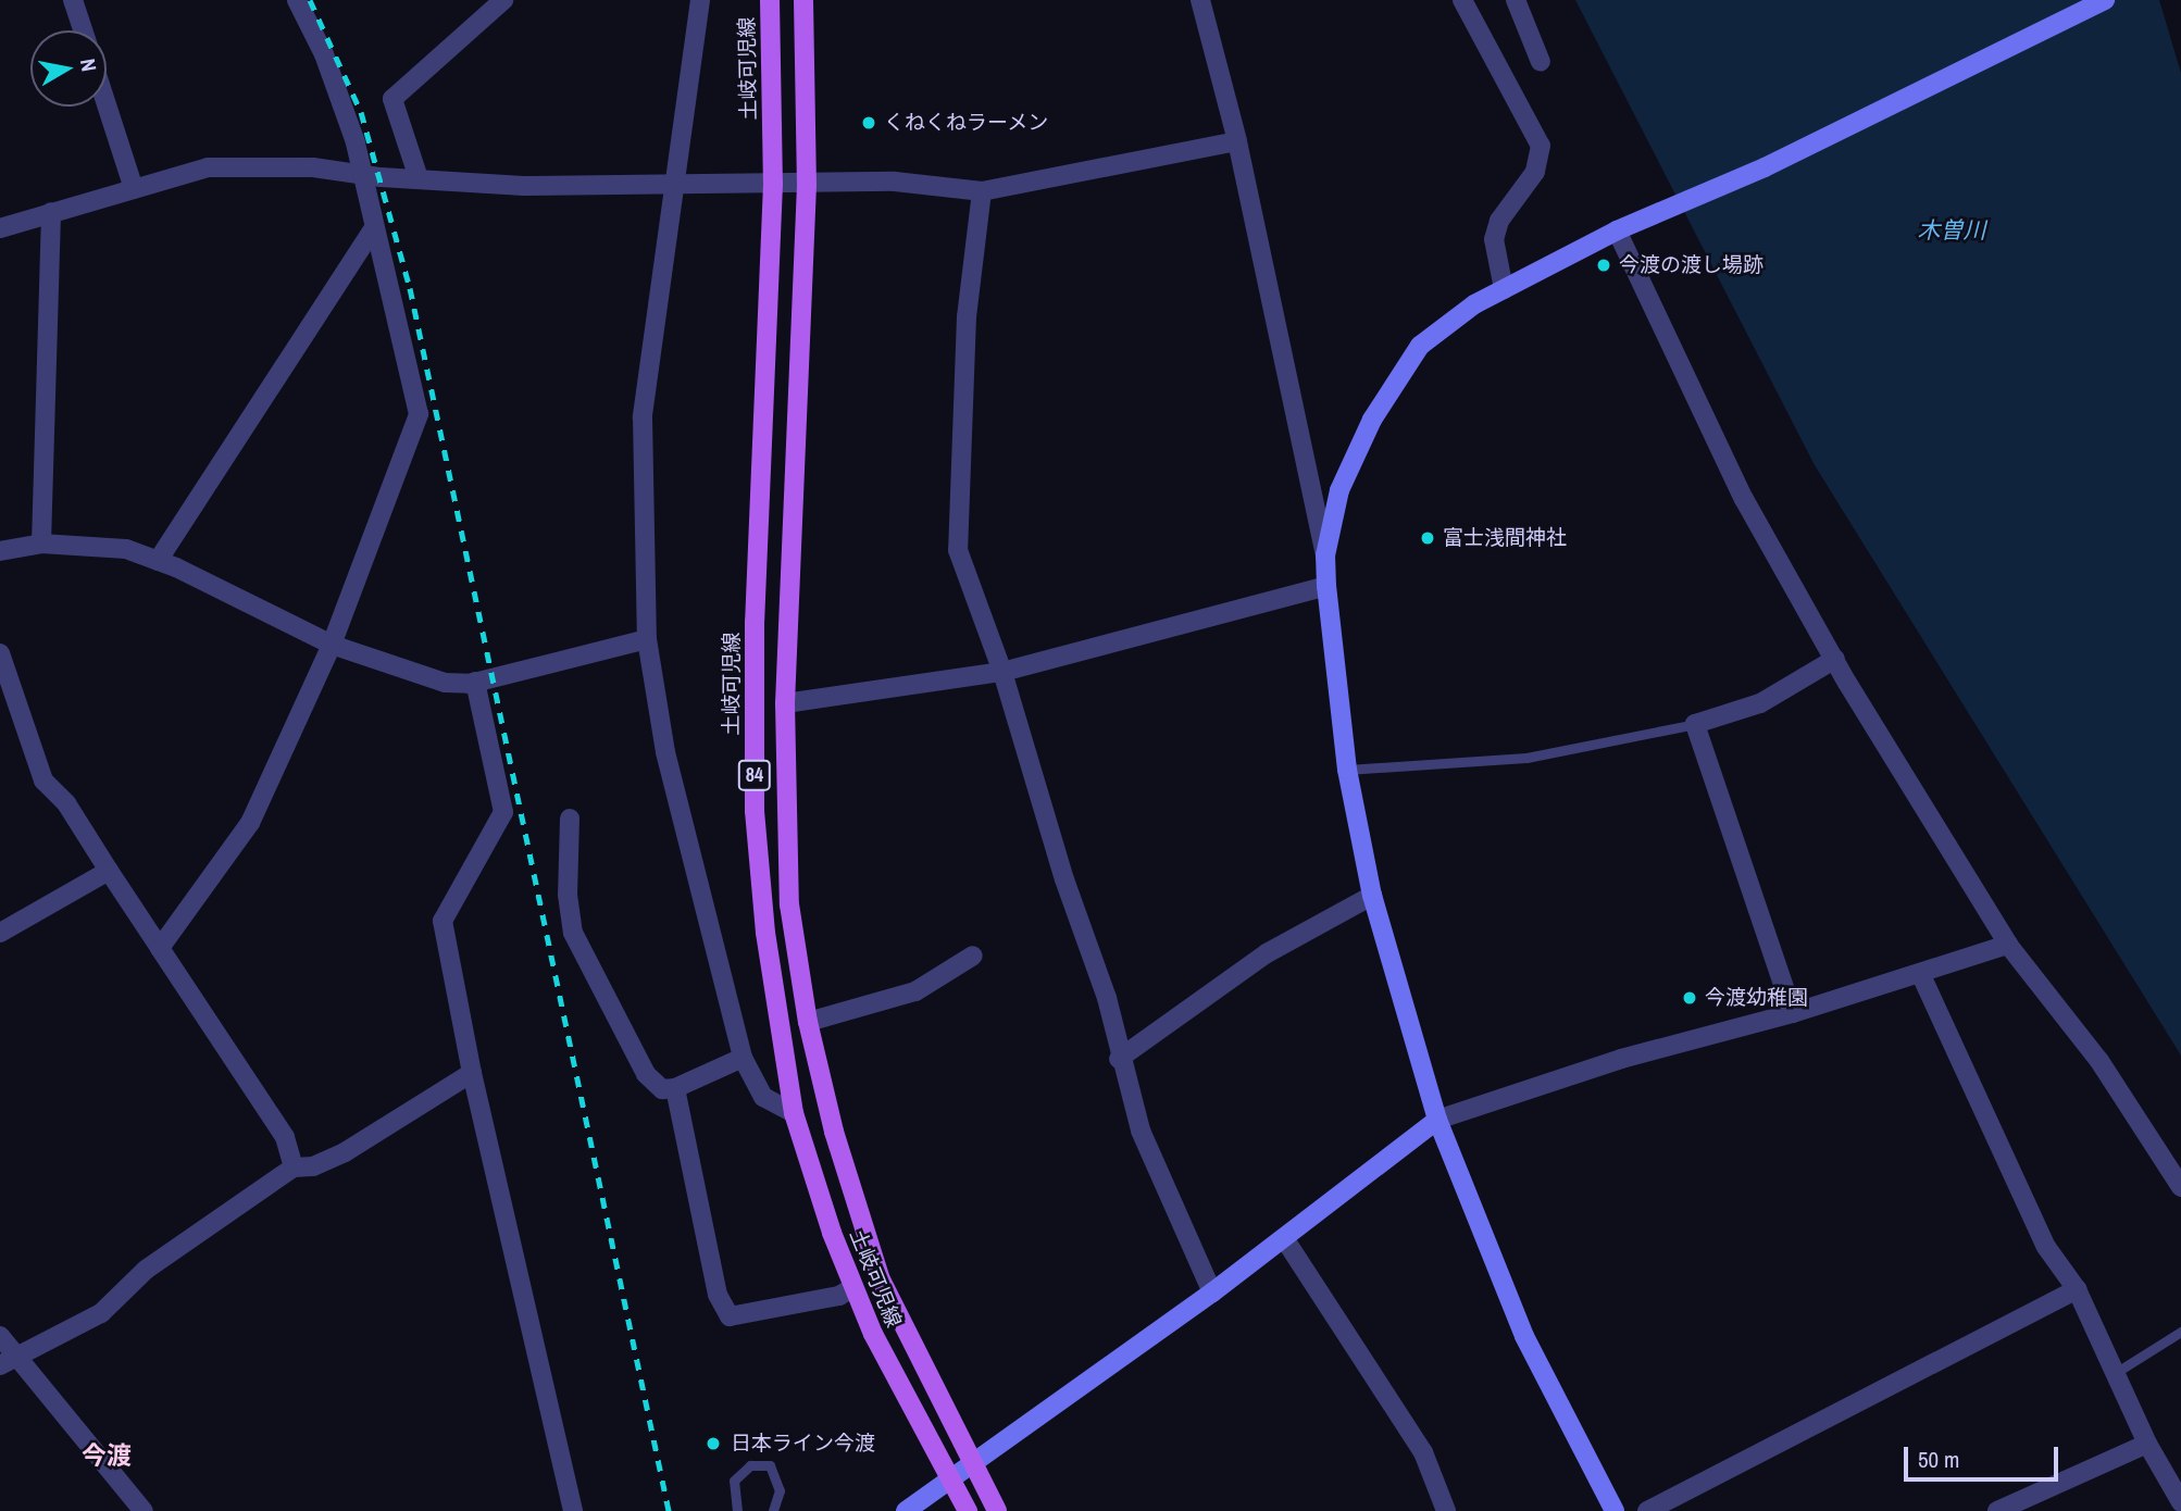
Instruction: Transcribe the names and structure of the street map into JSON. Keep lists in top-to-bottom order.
{
  "streets": {
    "main road": ["土岐可児線", "84"]
  },
  "districts": ["今渡"],
  "water": ["木曽川"],
  "places": [
    "くねくねラーメン",
    "今渡の渡し場跡",
    "富士浅間神社",
    "今渡幼稚園",
    "日本ライン今渡"
  ],
  "scale_bar": "50 m",
  "north": "right"
}
